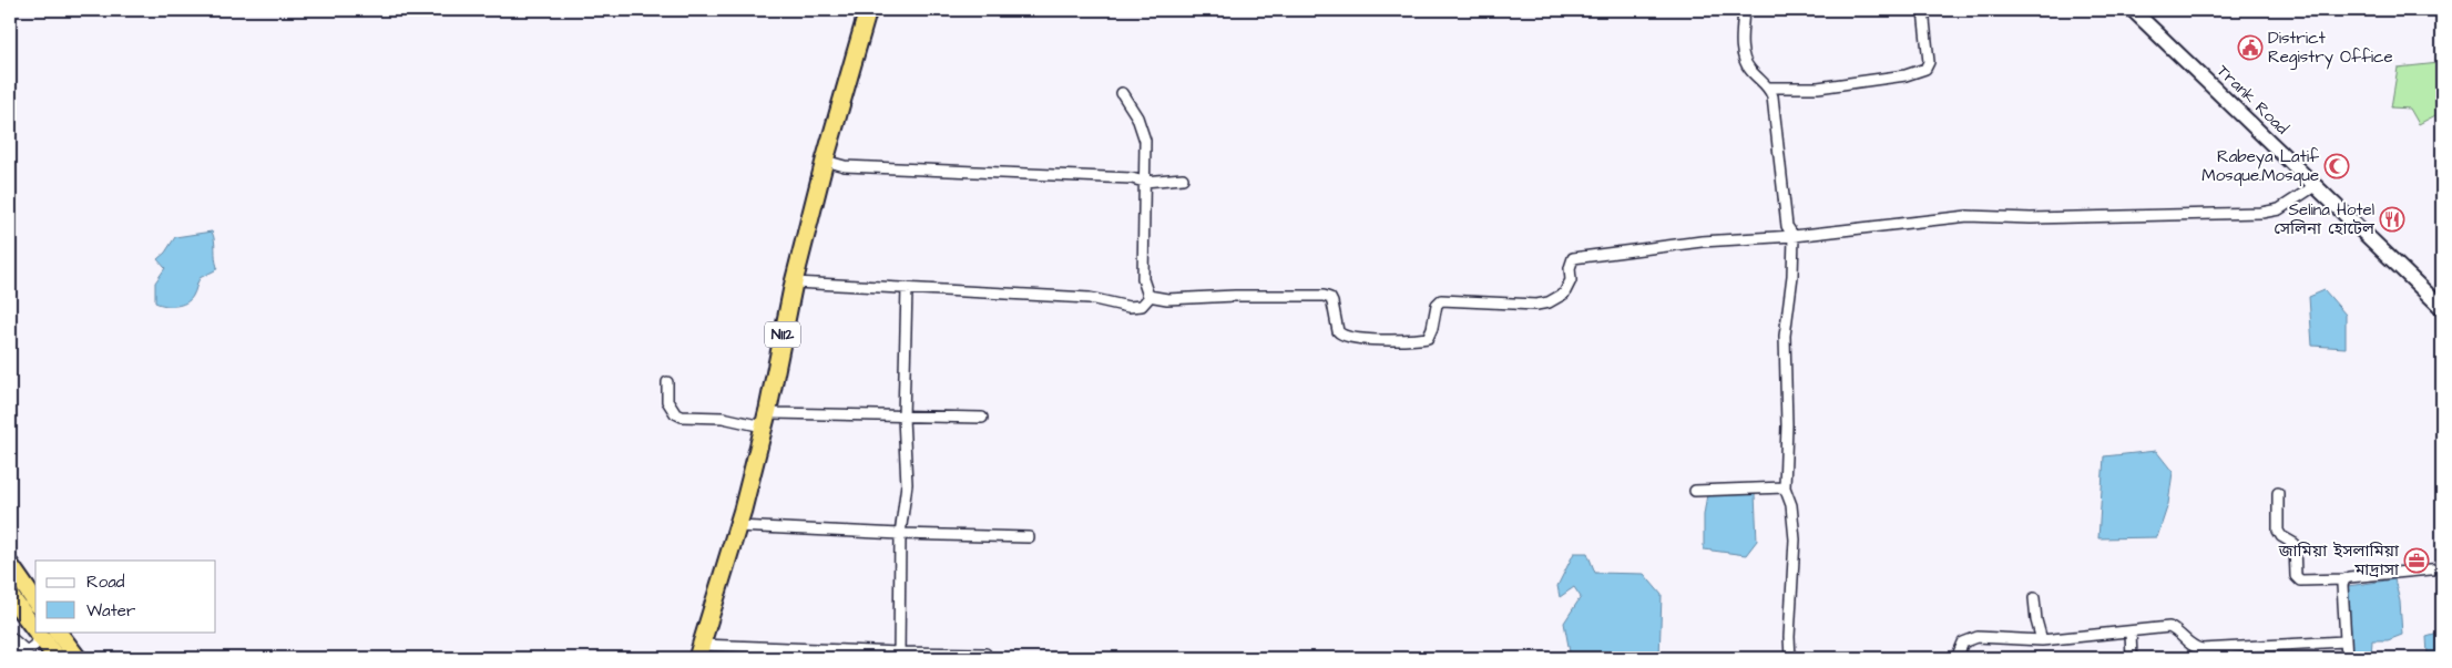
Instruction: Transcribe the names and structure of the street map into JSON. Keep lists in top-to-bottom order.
{
  "streets": {
    "highway": ["N112"],
    "main road": ["Trank Road"]
  },
  "places": {
    "public building": ["District Registry Office"],
    "mosque": ["Rabeya Latif Mosque.Mosque"],
    "restaurant": ["Selina Hotel সেলিনা হোটেল"],
    "office": ["জামিয়া ইসলামিয়া মাদ্রাসা"]
  },
  "legend": ["Road", "Water"]
}
